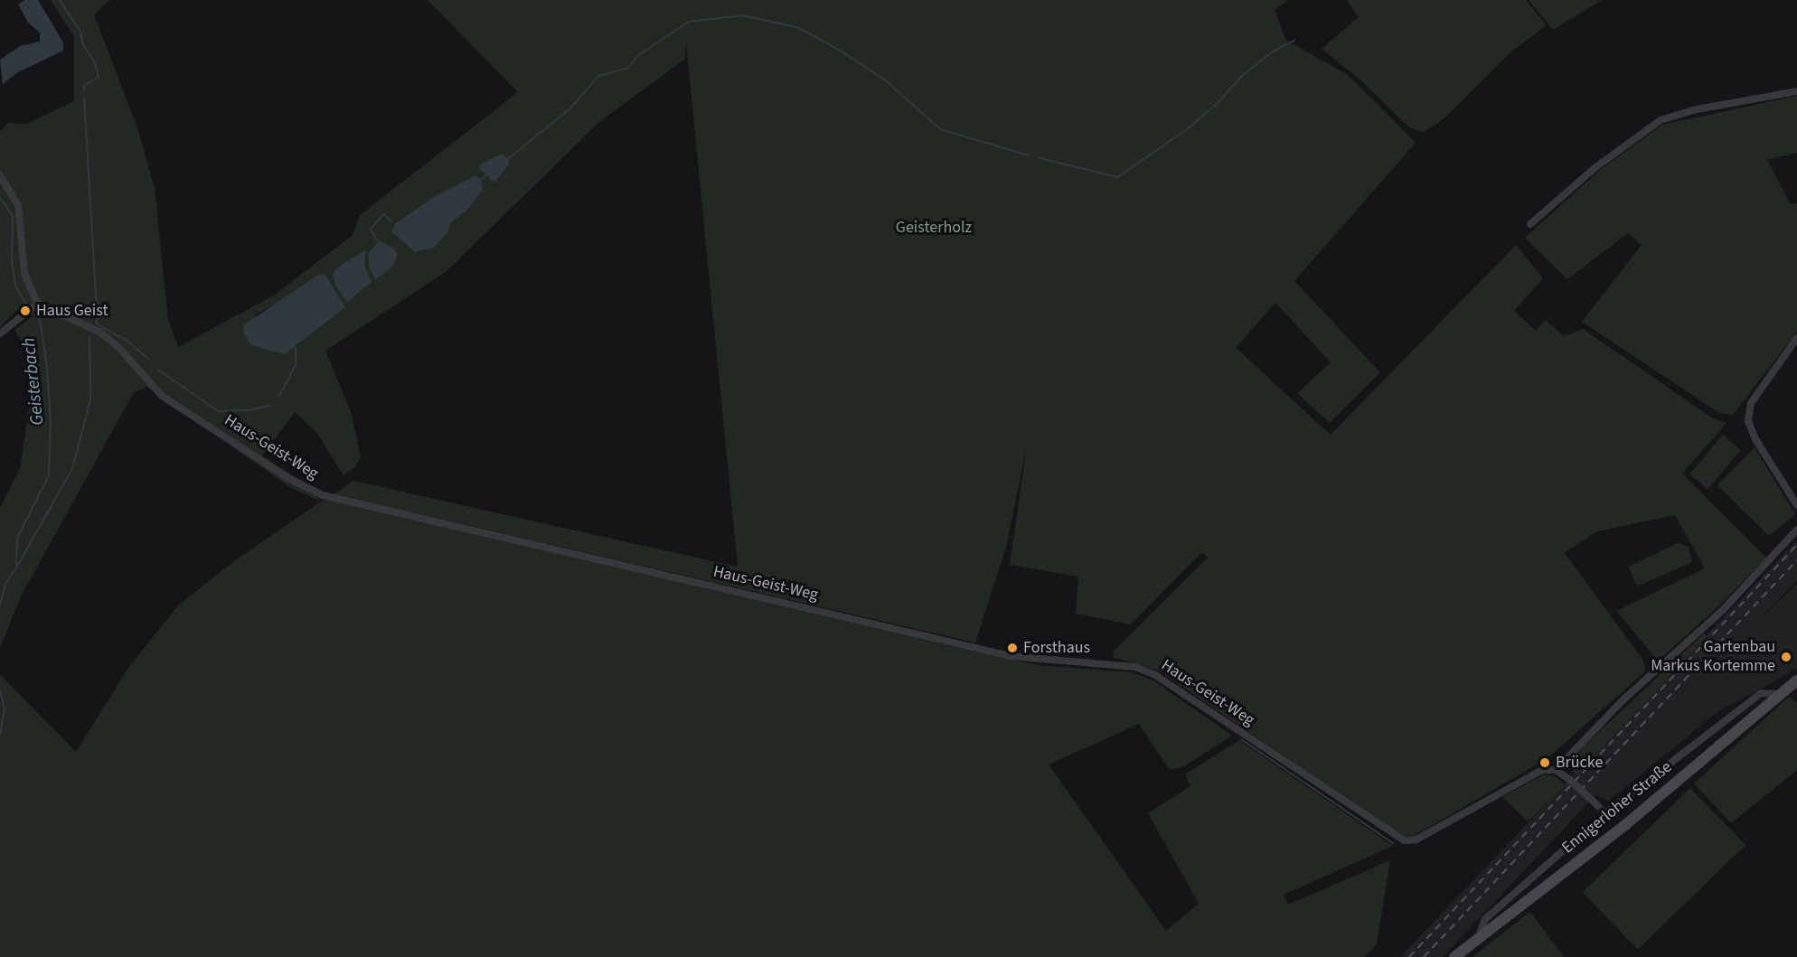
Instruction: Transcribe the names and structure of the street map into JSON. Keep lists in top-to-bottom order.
{
  "streets": {
    "main road": ["Ennigerloher Straße"],
    "street": ["Haus-Geist-Weg"]
  },
  "water": ["Geisterbach"],
  "parks": ["Geisterholz"],
  "places": [
    "Haus Geist",
    "Forsthaus",
    "Gartenbau Markus Kortemme",
    "Brücke"
  ]
}
